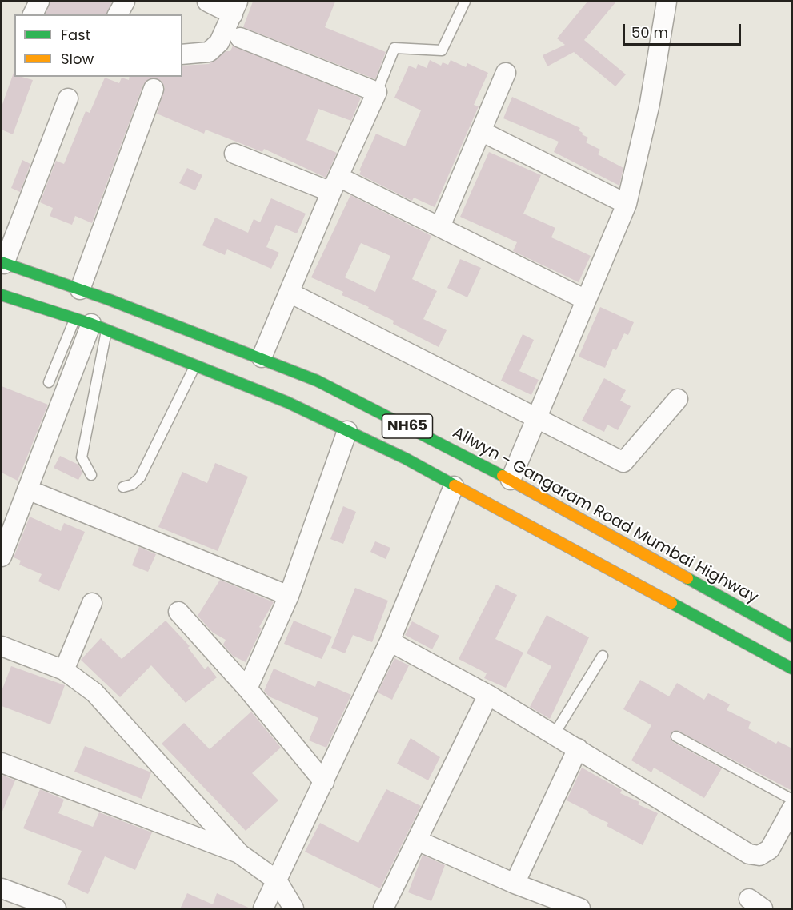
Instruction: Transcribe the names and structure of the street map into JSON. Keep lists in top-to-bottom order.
{
  "streets": {
    "highway": ["NH65", "Allwyn - Gangaram Road Mumbai Highway"]
  },
  "legend": ["Fast", "Slow"],
  "scale_bar": "50 m"
}
